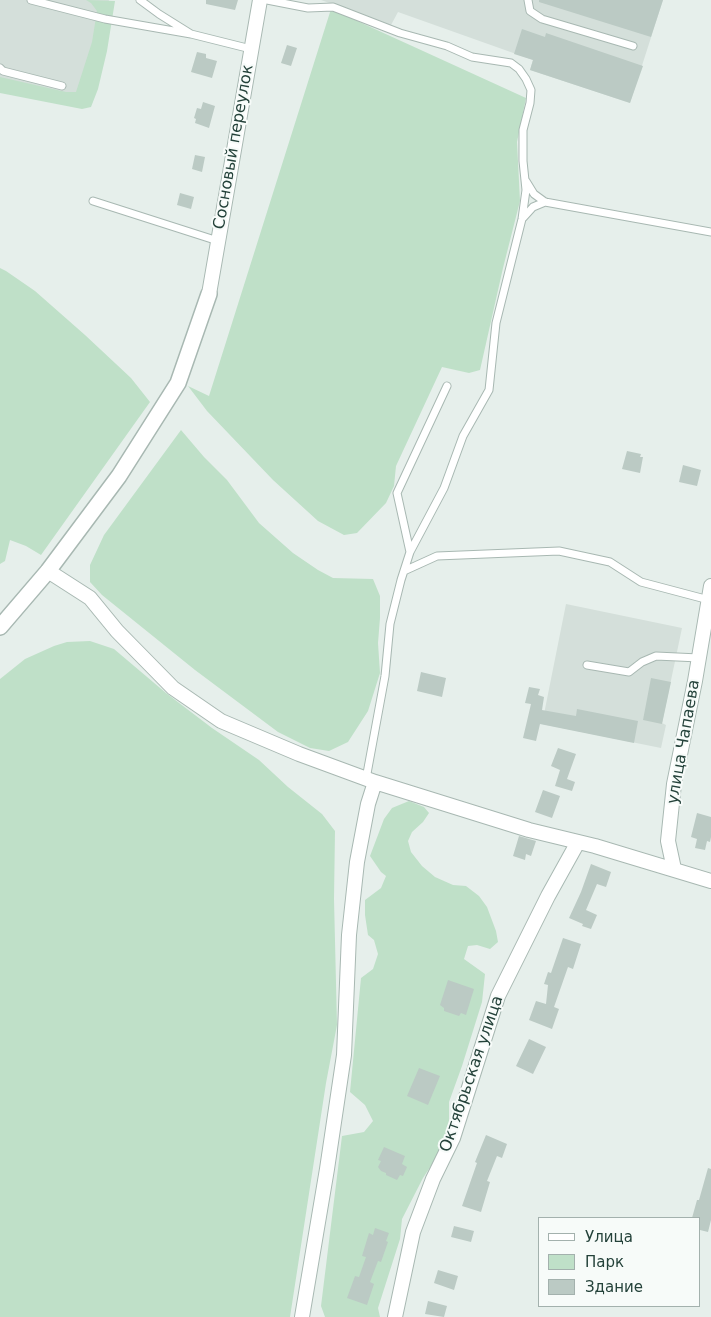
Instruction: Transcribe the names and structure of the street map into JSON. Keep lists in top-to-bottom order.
{
  "streets": {
    "street": ["Сосновый переулок", "улица Чапаева", "Октябрьская улица"]
  },
  "legend": ["Улица", "Парк", "Здание"]
}
